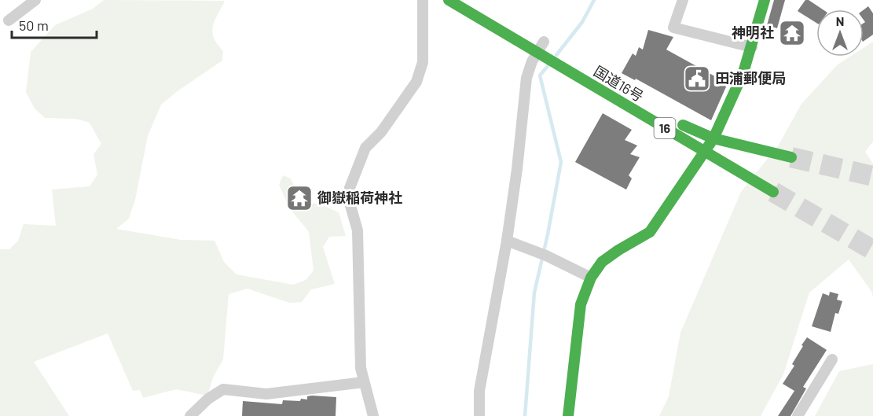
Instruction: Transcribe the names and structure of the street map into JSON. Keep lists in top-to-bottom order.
{
  "streets": {
    "main road": ["国道16号", "16"]
  },
  "places": {
    "temple": ["神明社", "御嶽稲荷神社"],
    "public building": ["田浦郵便局"]
  },
  "scale_bar": "50 m",
  "north": "top"
}
